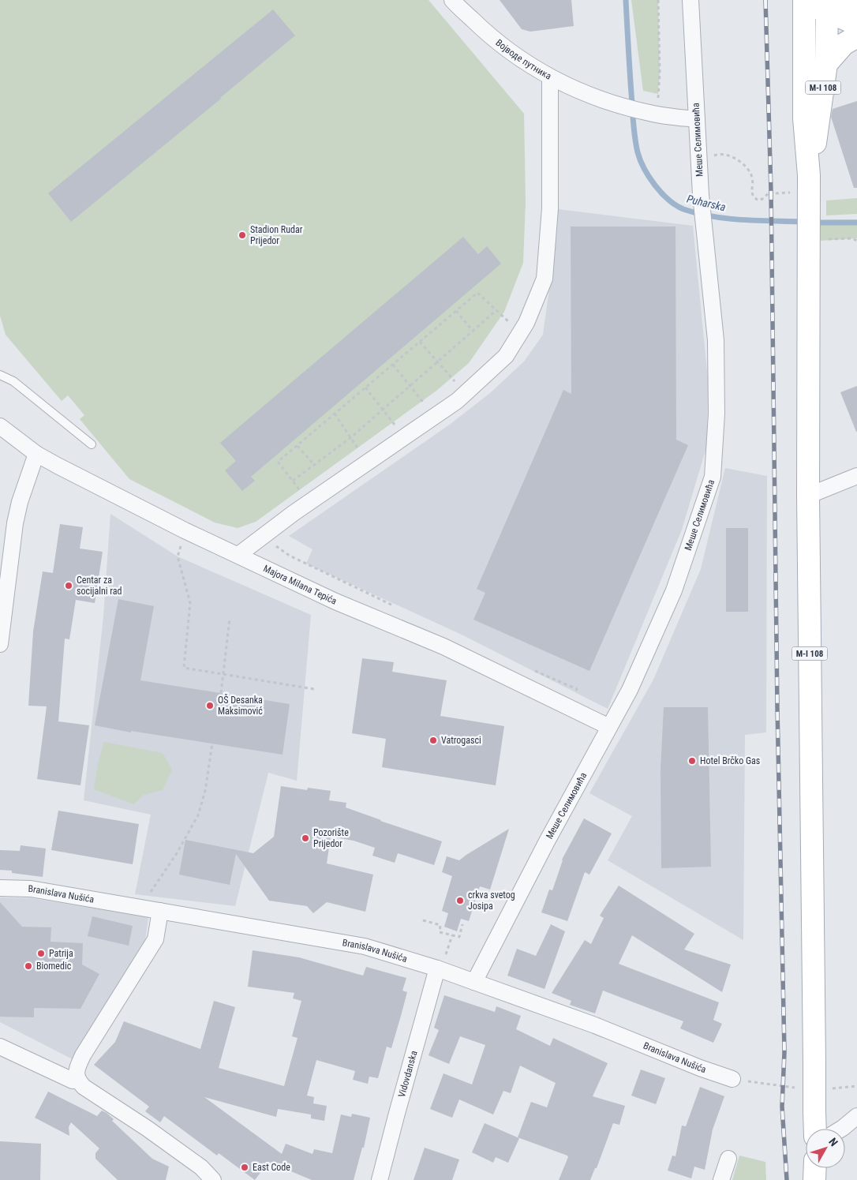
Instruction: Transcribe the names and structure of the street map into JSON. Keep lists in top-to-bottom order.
{
  "streets": {
    "main road": ["M-I 108"],
    "street": [
      "Војводе путника",
      "Меше Селимовића",
      "Majora Milana Tepića",
      "Branislava Nušića",
      "Vidovdanska"
    ]
  },
  "crossings": [
    ["Војводе путника", "Меше Селимовића"],
    ["Меше Селимовића", "Majora Milana Tepića"],
    ["Меше Селимовића", "Branislava Nušića"],
    ["Branislava Nušića", "Vidovdanska"]
  ],
  "water": ["Puharska"],
  "places": [
    "Stadion Rudar Prijedor",
    "Centar za socijalni rad",
    "OŠ Desanka Maksimović",
    "Vatrogasci",
    "Hotel Brčko Gas",
    "Pozorište Prijedor",
    "crkva svetog Josipa",
    "Patrija",
    "Biomedic",
    "East Code"
  ],
  "north": "top right"
}
